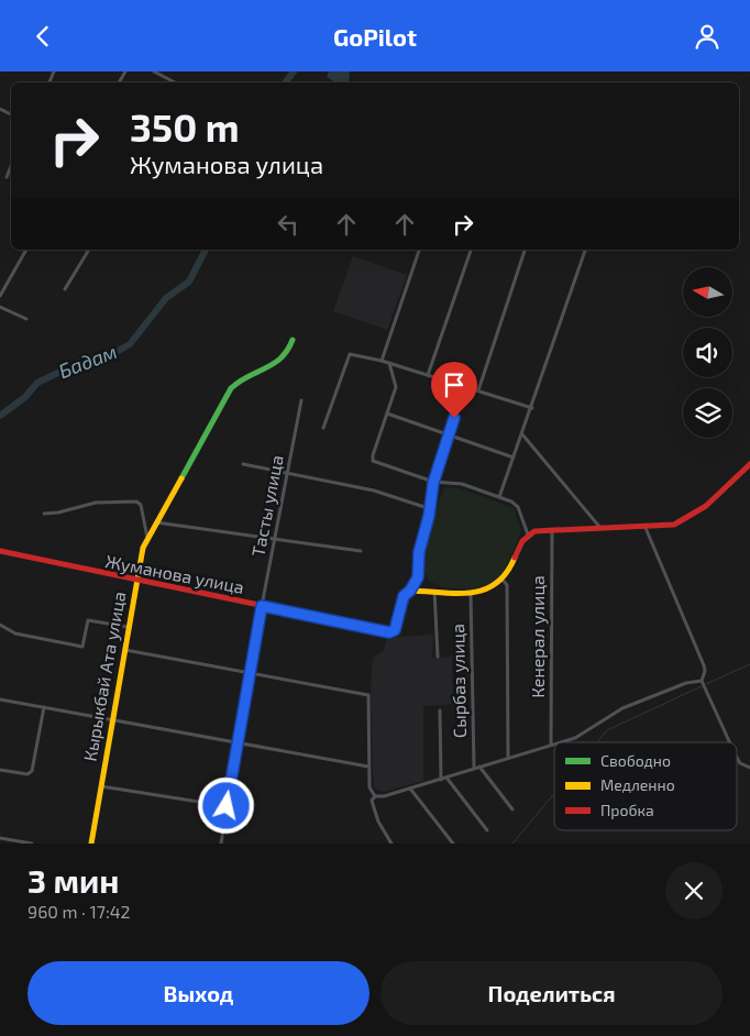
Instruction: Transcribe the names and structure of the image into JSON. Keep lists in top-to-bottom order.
{
  "streets": {
    "street": [
      "Тасты улица",
      "Жуманова улица",
      "Кенерал улица",
      "Кырыкбай Ата улица",
      "Сырбаз улица"
    ]
  },
  "crossings": [
    ["Тасты улица", "Жуманова улица"],
    ["Жуманова улица", "Кырыкбай Ата улица"]
  ],
  "water": ["Бадам"],
  "legend": ["Свободно", "Медленно", "Пробка"],
  "north": "left",
  "page": {
    "header": "GoPilot",
    "turn": ["350 m", "Жуманова улица"],
    "heading": ["3 мин", "960 m · 17:42"],
    "buttons": ["Выход", "Поделиться"]
  }
}
